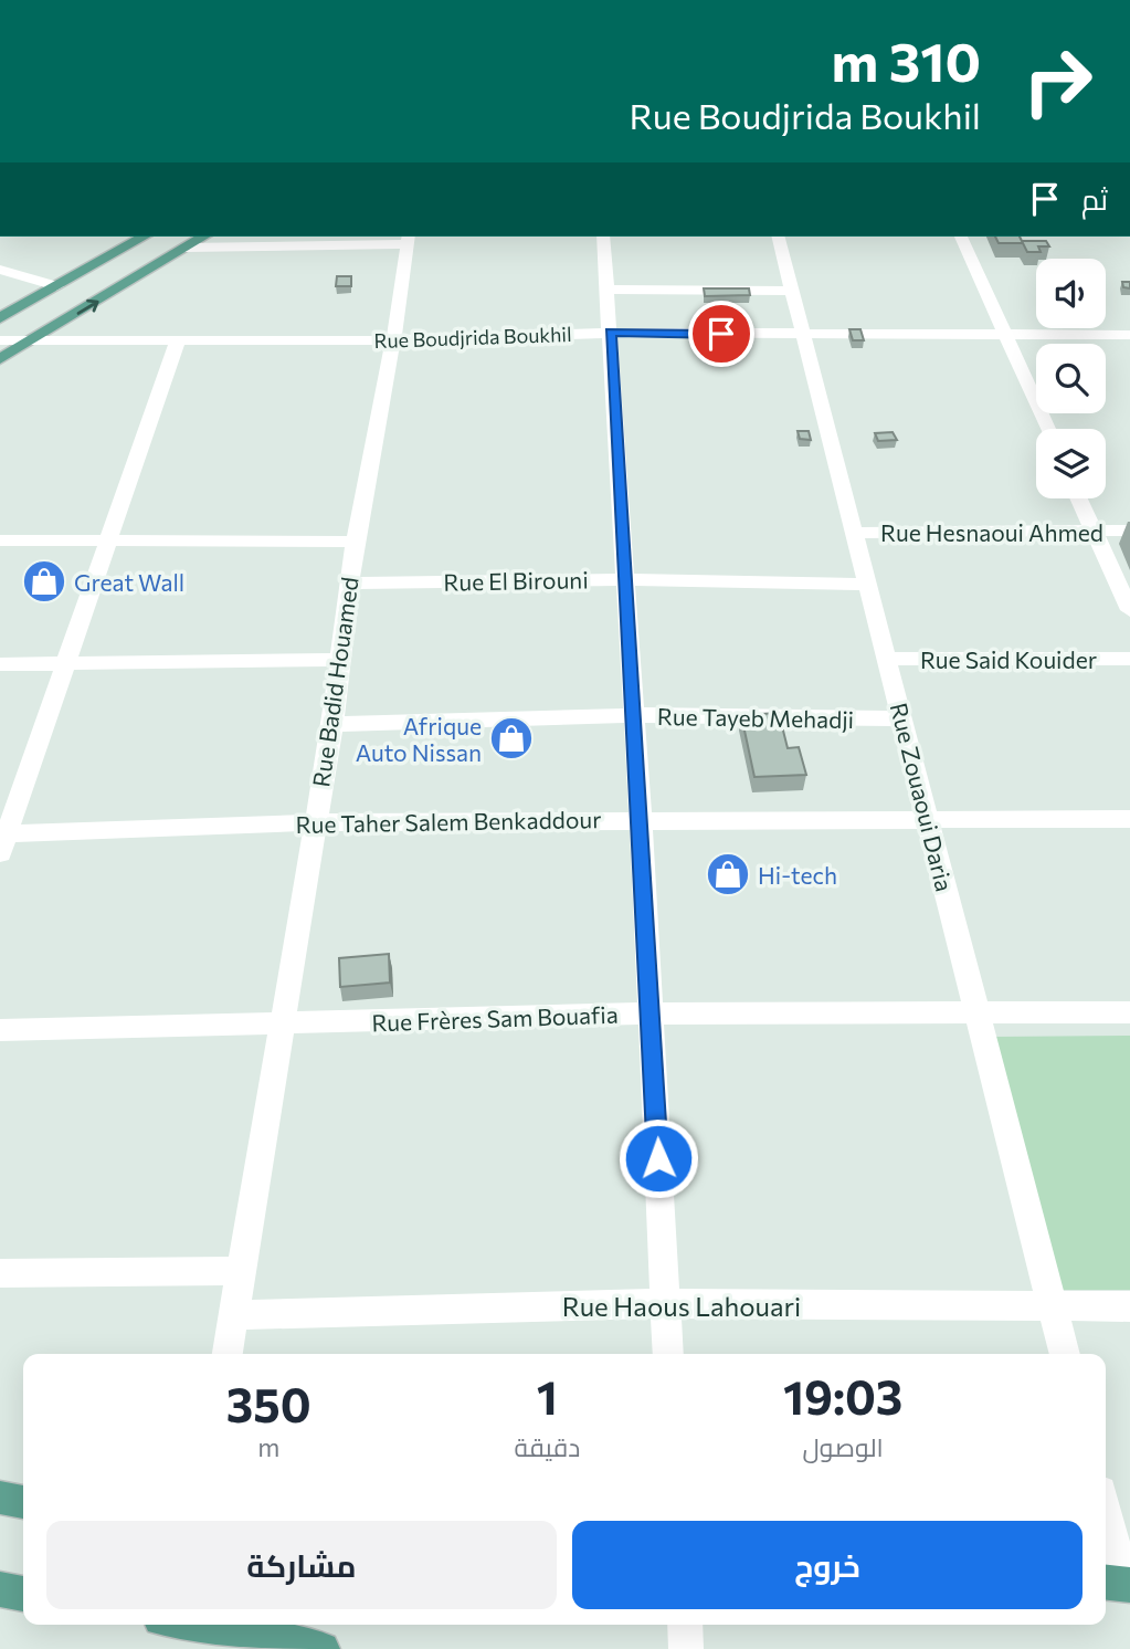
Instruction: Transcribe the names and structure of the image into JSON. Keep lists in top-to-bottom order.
{
  "streets": {
    "street": [
      "Rue Boudjrida Boukhil",
      "Rue Hesnaoui Ahmed",
      "Rue El Birouni",
      "Rue Said Kouider",
      "Rue Badid Houamed",
      "Rue Tayeb Mehadji",
      "Rue Zouaoui Daria",
      "Rue Taher Salem Benkaddour",
      "Rue Frères Sam Bouafia",
      "Rue Haous Lahouari"
    ]
  },
  "crossings": [
    ["Rue Boudjrida Boukhil", "Rue Badid Houamed"],
    ["Rue Boudjrida Boukhil", "Rue Zouaoui Daria"],
    ["Rue Hesnaoui Ahmed", "Rue Zouaoui Daria"],
    ["Rue El Birouni", "Rue Badid Houamed"],
    ["Rue El Birouni", "Rue Zouaoui Daria"],
    ["Rue Said Kouider", "Rue Zouaoui Daria"],
    ["Rue Badid Houamed", "Rue Tayeb Mehadji"],
    ["Rue Badid Houamed", "Rue Taher Salem Benkaddour"],
    ["Rue Badid Houamed", "Rue Frères Sam Bouafia"],
    ["Rue Badid Houamed", "Rue Haous Lahouari"],
    ["Rue Tayeb Mehadji", "Rue Zouaoui Daria"],
    ["Rue Zouaoui Daria", "Rue Taher Salem Benkaddour"],
    ["Rue Zouaoui Daria", "Rue Frères Sam Bouafia"],
    ["Rue Zouaoui Daria", "Rue Haous Lahouari"]
  ],
  "places": {
    "shop": ["Great Wall", "Afrique Auto Nissan", "Hi-tech"]
  },
  "page": {
    "turn": ["310 m", "Rue Boudjrida Boukhil"],
    "then": "ثم",
    "eta": [
      "19:03",
      "الوصول",
      "1",
      "دقيقة",
      "350",
      "m"
    ],
    "buttons": ["خروج", "مشاركة"]
  }
}
